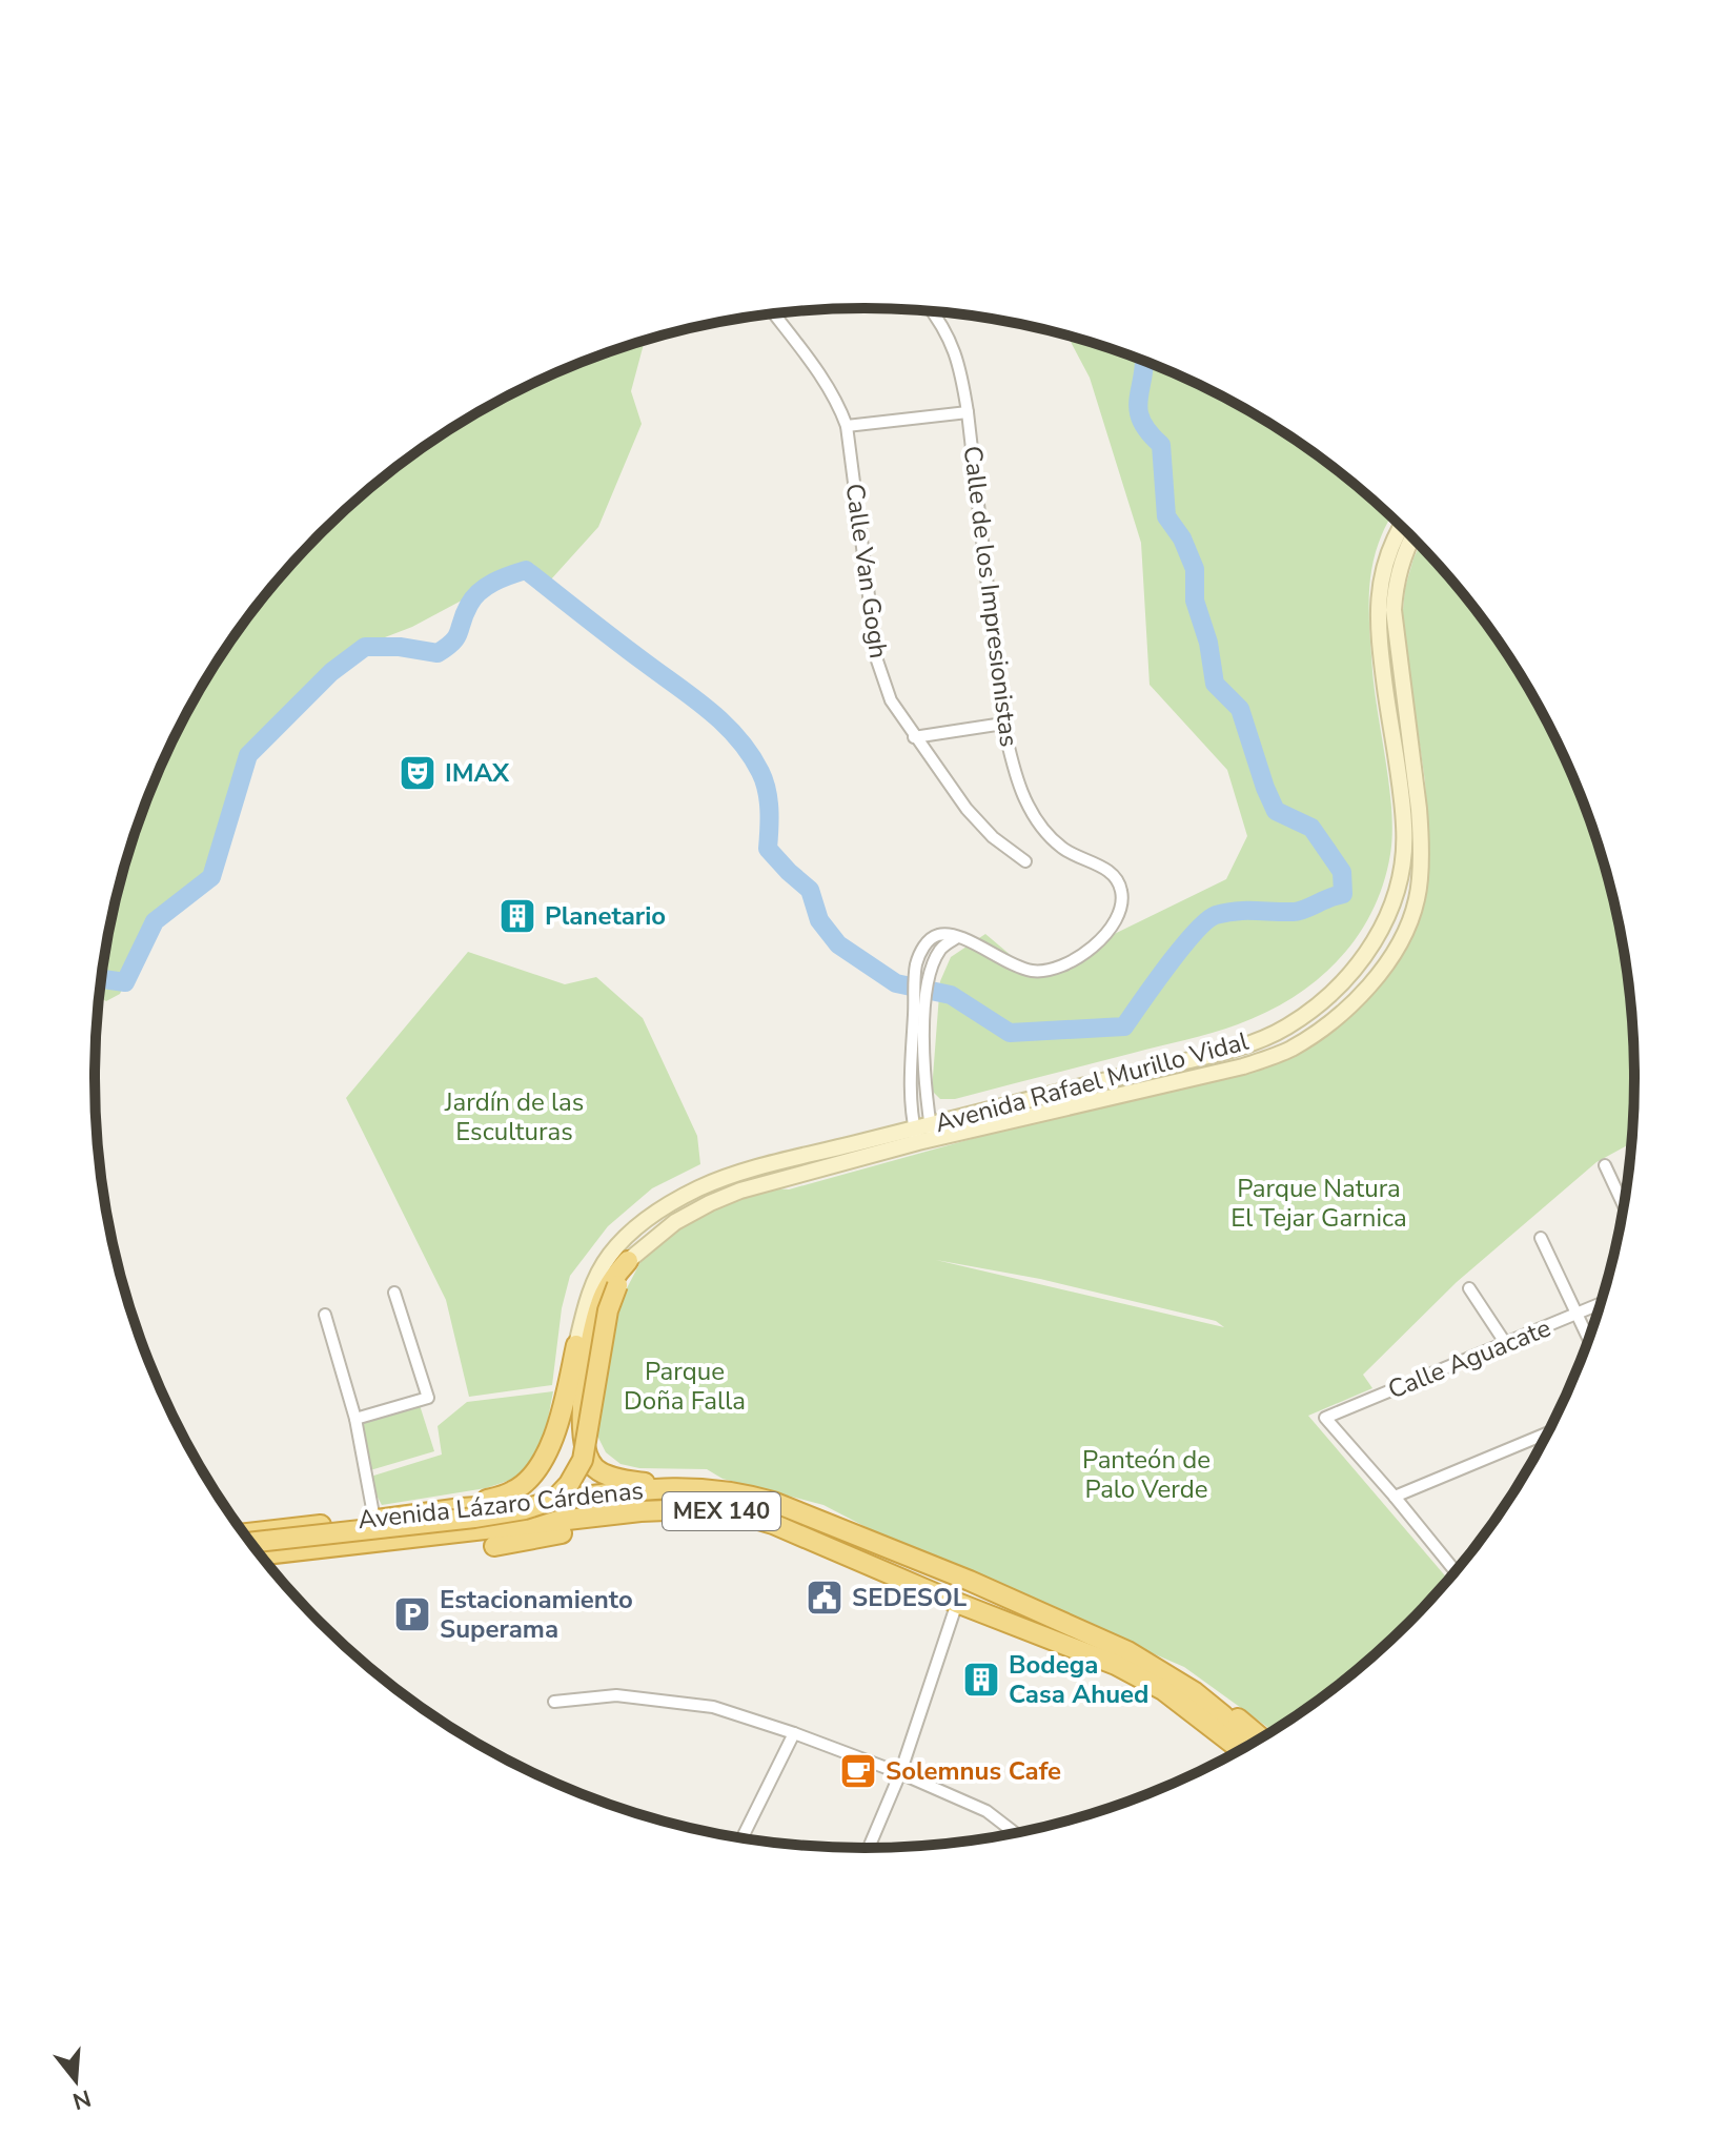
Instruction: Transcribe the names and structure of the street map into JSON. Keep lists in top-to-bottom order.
{
  "streets": {
    "highway": ["Avenida Lázaro Cárdenas", "MEX 140"],
    "main road": ["Avenida Rafael Murillo Vidal"],
    "street": ["Calle Van Gogh", "Calle de los Impresionistas", "Calle Aguacate"]
  },
  "parks": [
    "Jardín de las Esculturas",
    "Parque Natura El Tejar Garnica",
    "Parque Doña Falla",
    "Panteón de Palo Verde"
  ],
  "places": {
    "theatre": ["IMAX"],
    "building": ["Planetario", "Bodega Casa Ahued"],
    "public building": ["SEDESOL"],
    "parking": ["Estacionamiento Superama"],
    "cafe": ["Solemnus Cafe"]
  },
  "north": "bottom"
}
